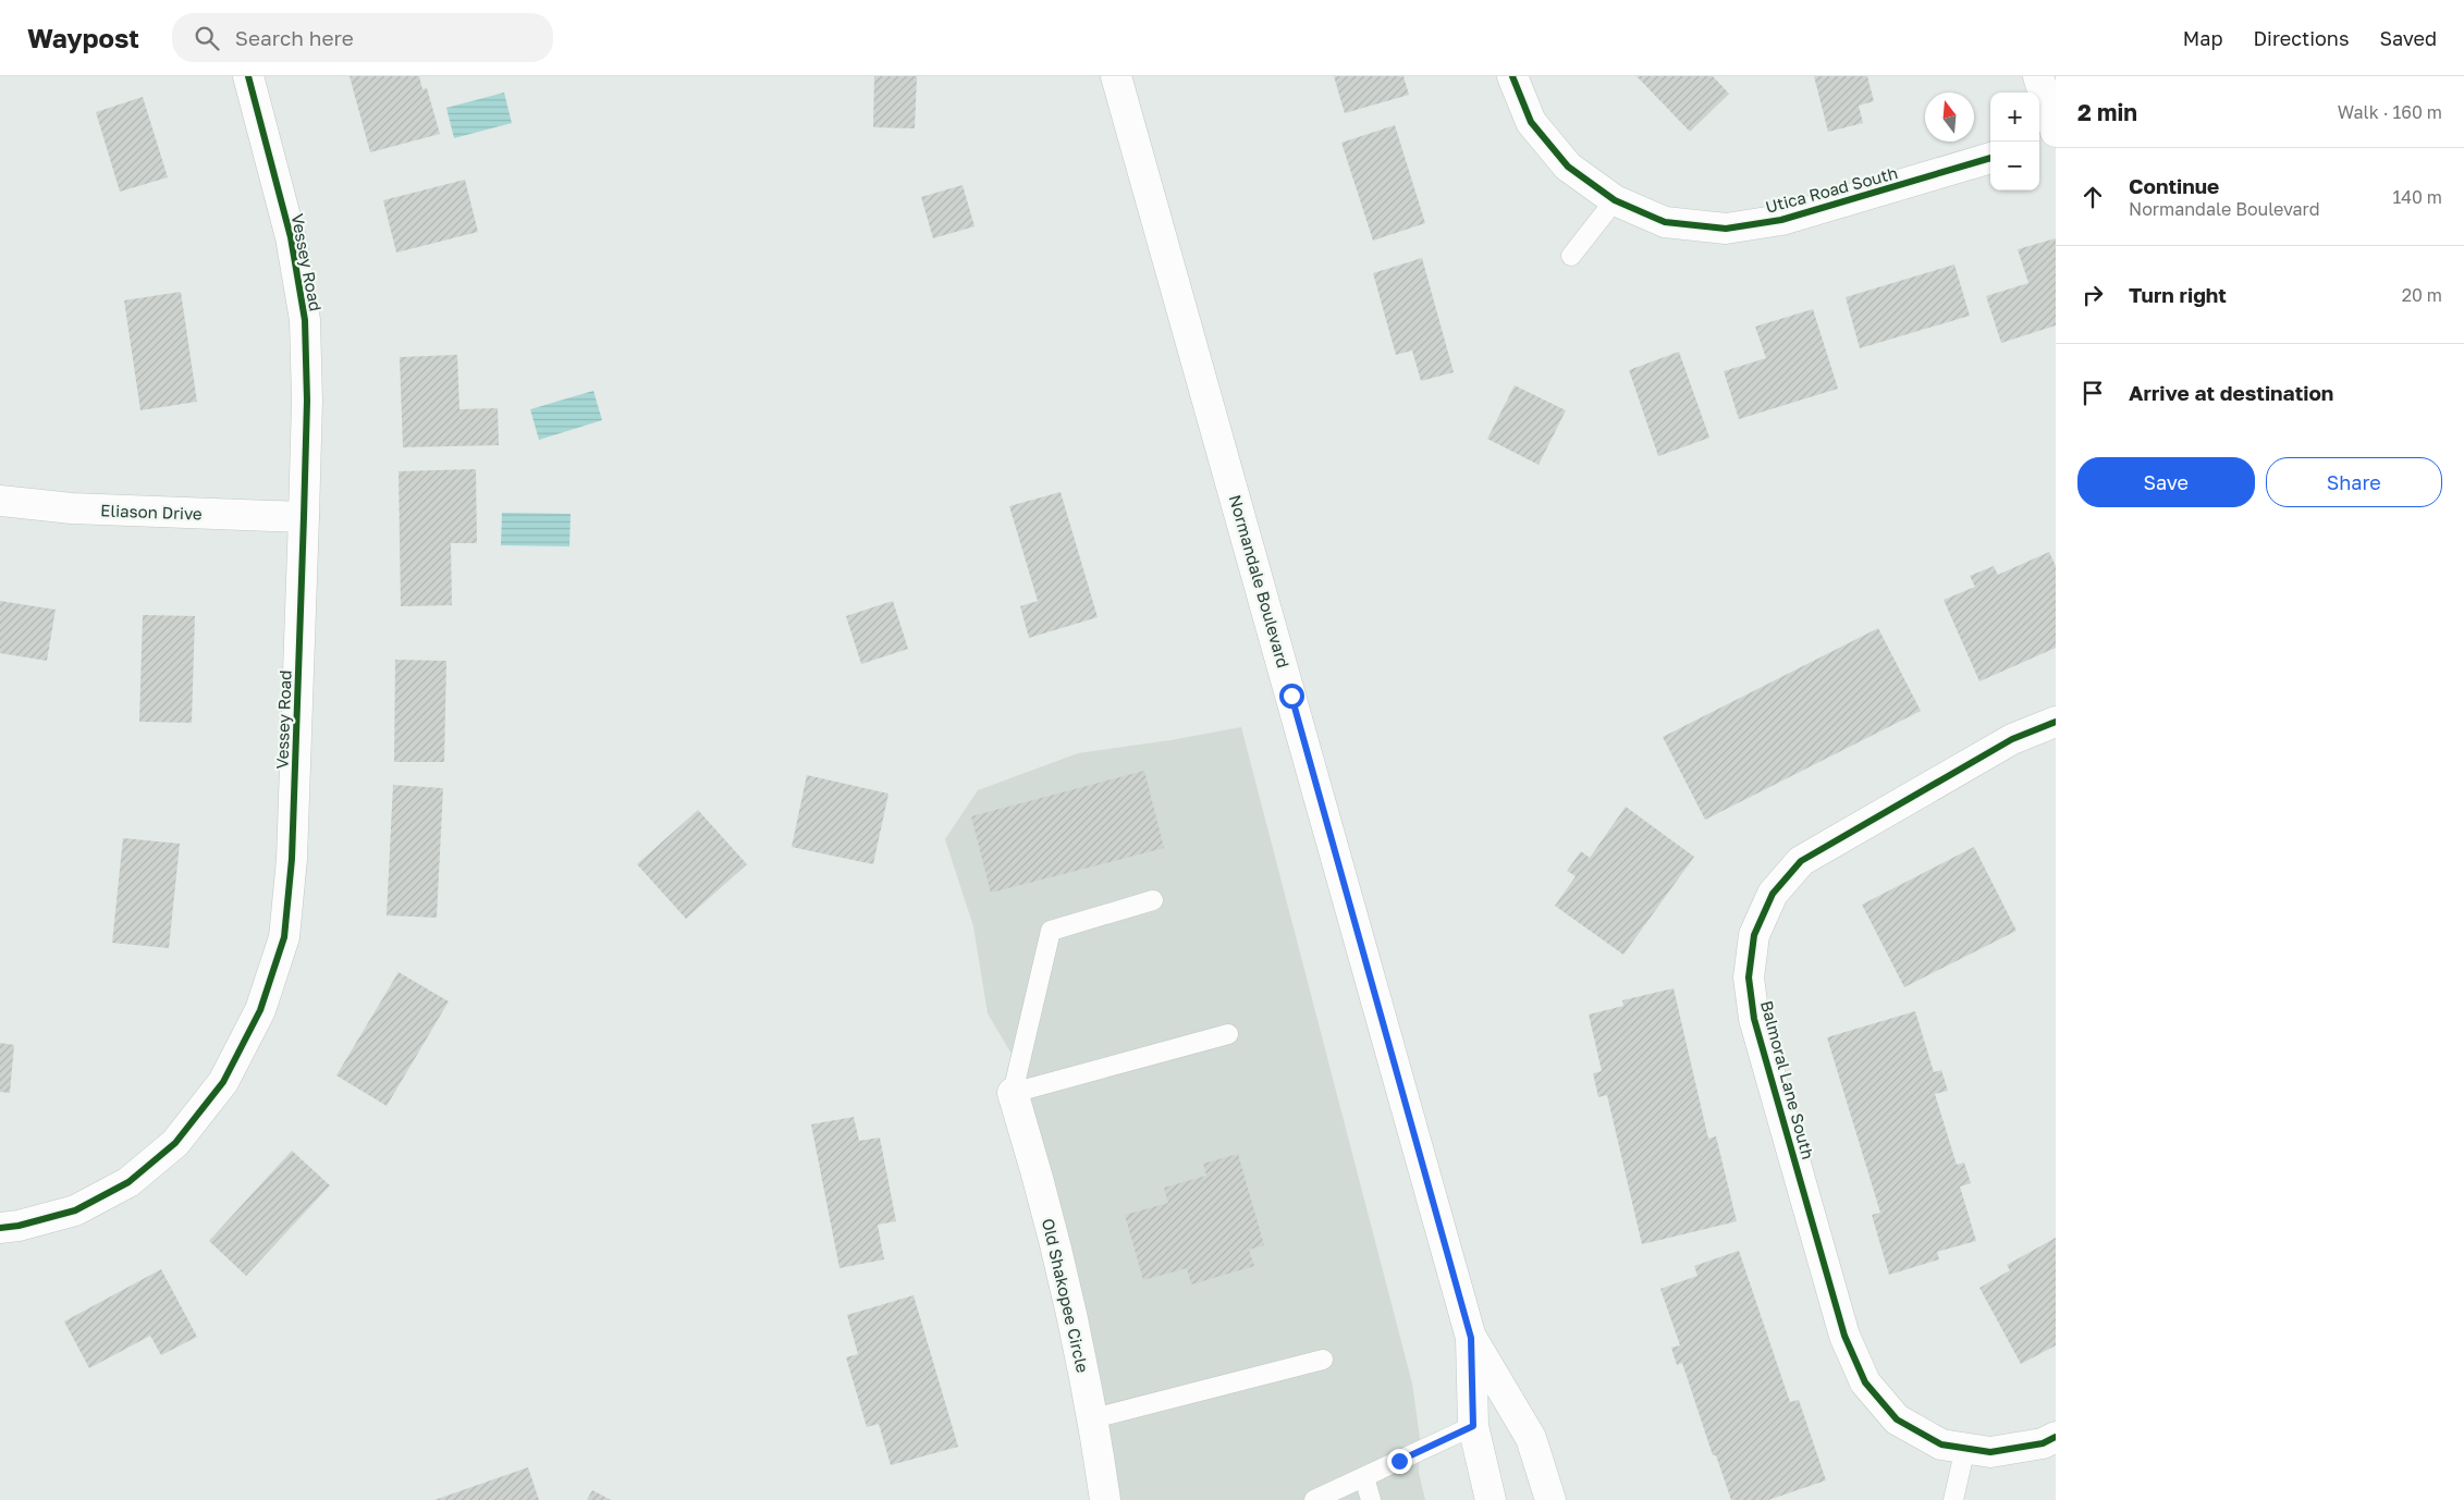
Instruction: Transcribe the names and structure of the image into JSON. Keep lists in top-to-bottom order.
{
  "streets": {
    "street": [
      "Utica Road South",
      "Vessey Road",
      "Eliason Drive",
      "Normandale Boulevard",
      "Balmoral Lane South",
      "Old Shakopee Circle"
    ]
  },
  "crossings": [
    ["Vessey Road", "Eliason Drive"]
  ],
  "north": "top",
  "page": {
    "header": "Waypost",
    "search": "Search here",
    "nav": ["Map", "Directions", "Saved"],
    "heading": ["2 min", "Walk · 160 m"],
    "map_buttons": ["+", "−"],
    "list": [
      ["Continue", "Normandale Boulevard", "140 m"],
      ["Turn right", "20 m"],
      "Arrive at destination"
    ],
    "buttons": ["Save", "Share"]
  }
}
